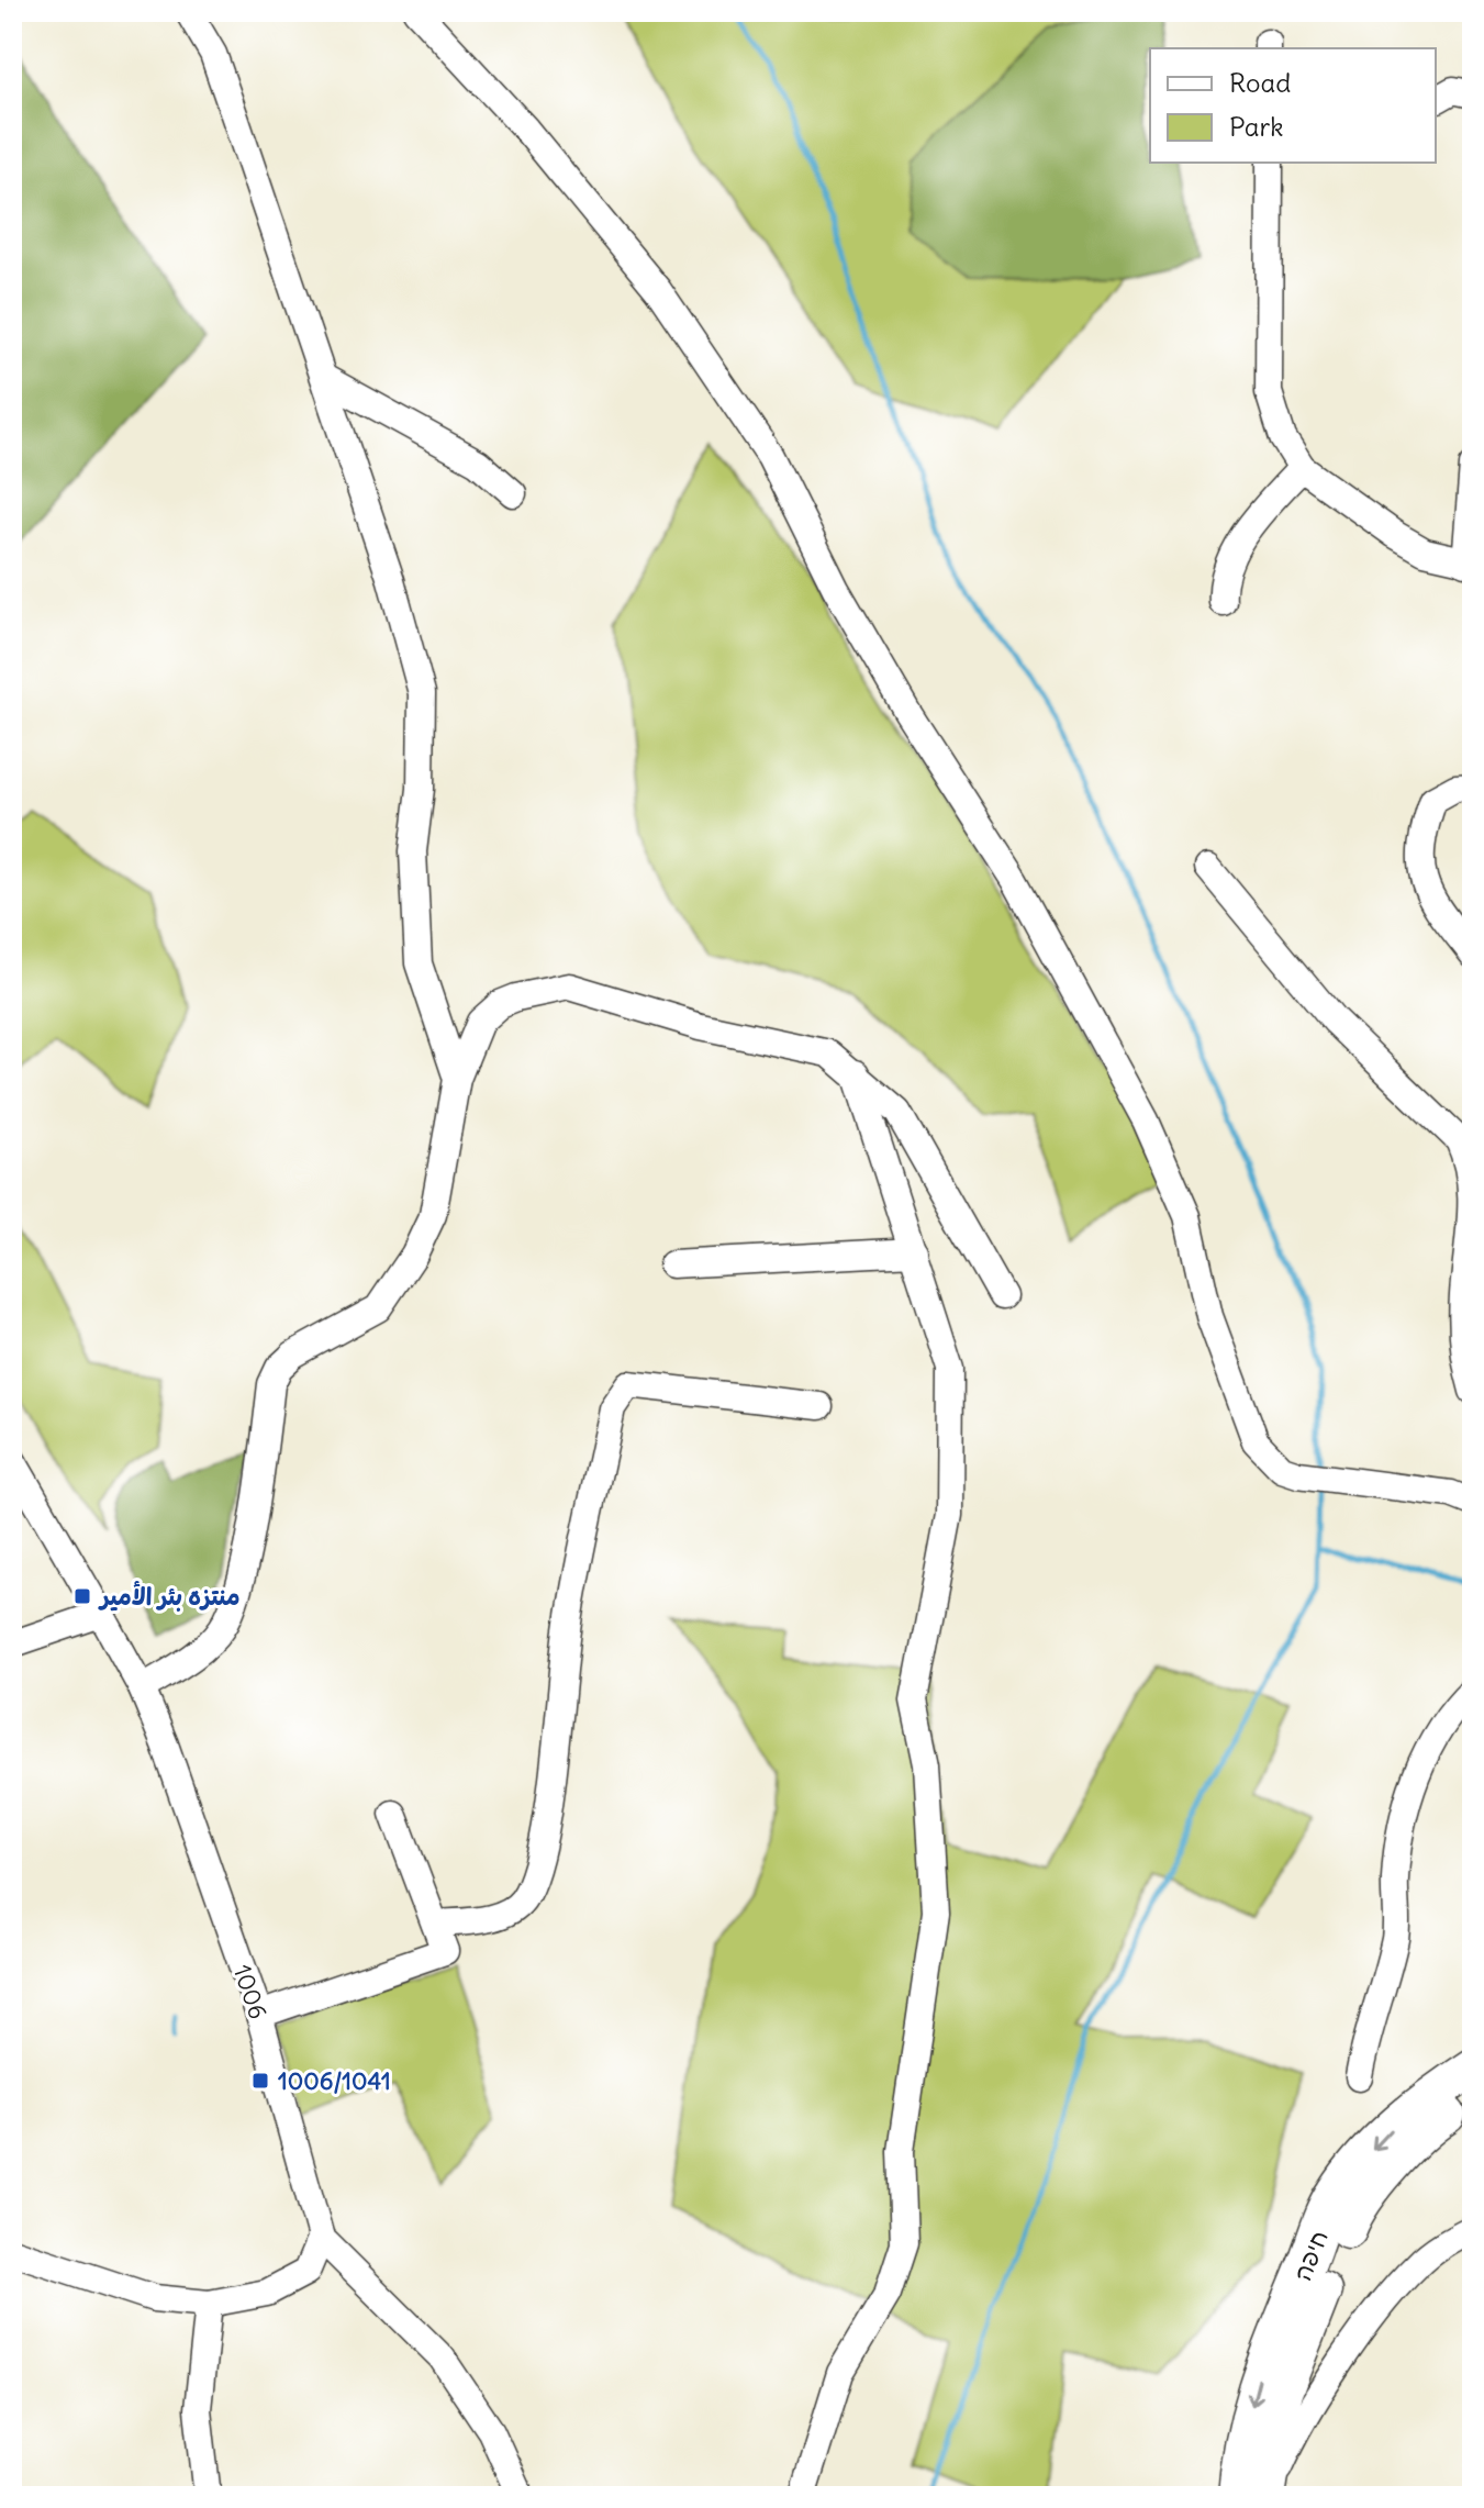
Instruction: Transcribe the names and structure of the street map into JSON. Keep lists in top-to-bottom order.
{
  "streets": {
    "highway": ["חיפה"],
    "street": ["1006"]
  },
  "places": {
    "transit": ["منتزه بئر الأمير", "1006/1041"]
  },
  "legend": ["Road", "Park"]
}
